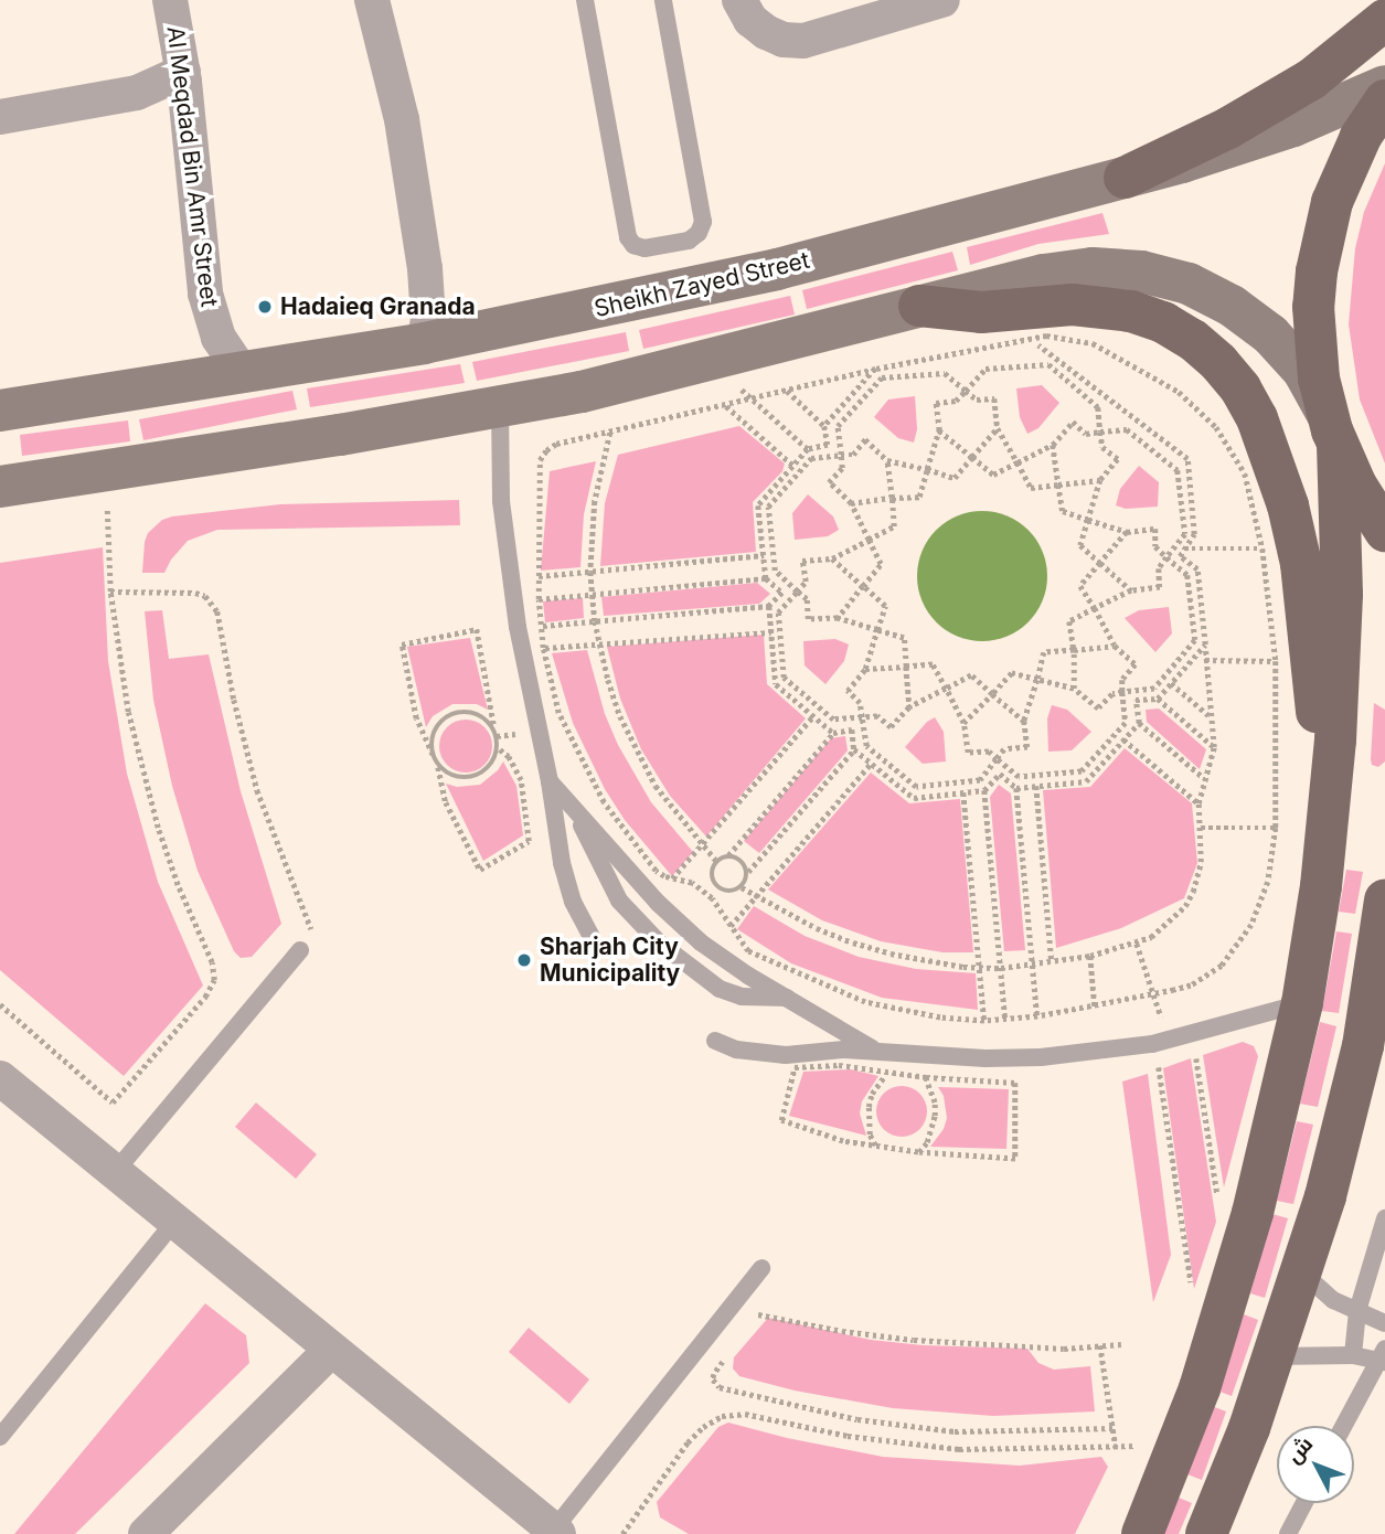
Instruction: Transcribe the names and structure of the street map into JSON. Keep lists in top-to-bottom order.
{
  "streets": {
    "main road": ["Sheikh Zayed Street"],
    "street": ["Al Meqdad Bin Amr Street"]
  },
  "crossings": [
    ["Al Meqdad Bin Amr Street", "Sheikh Zayed Street"]
  ],
  "places": ["Hadaieq Granada", "Sharjah City Municipality"],
  "north": "top left"
}
